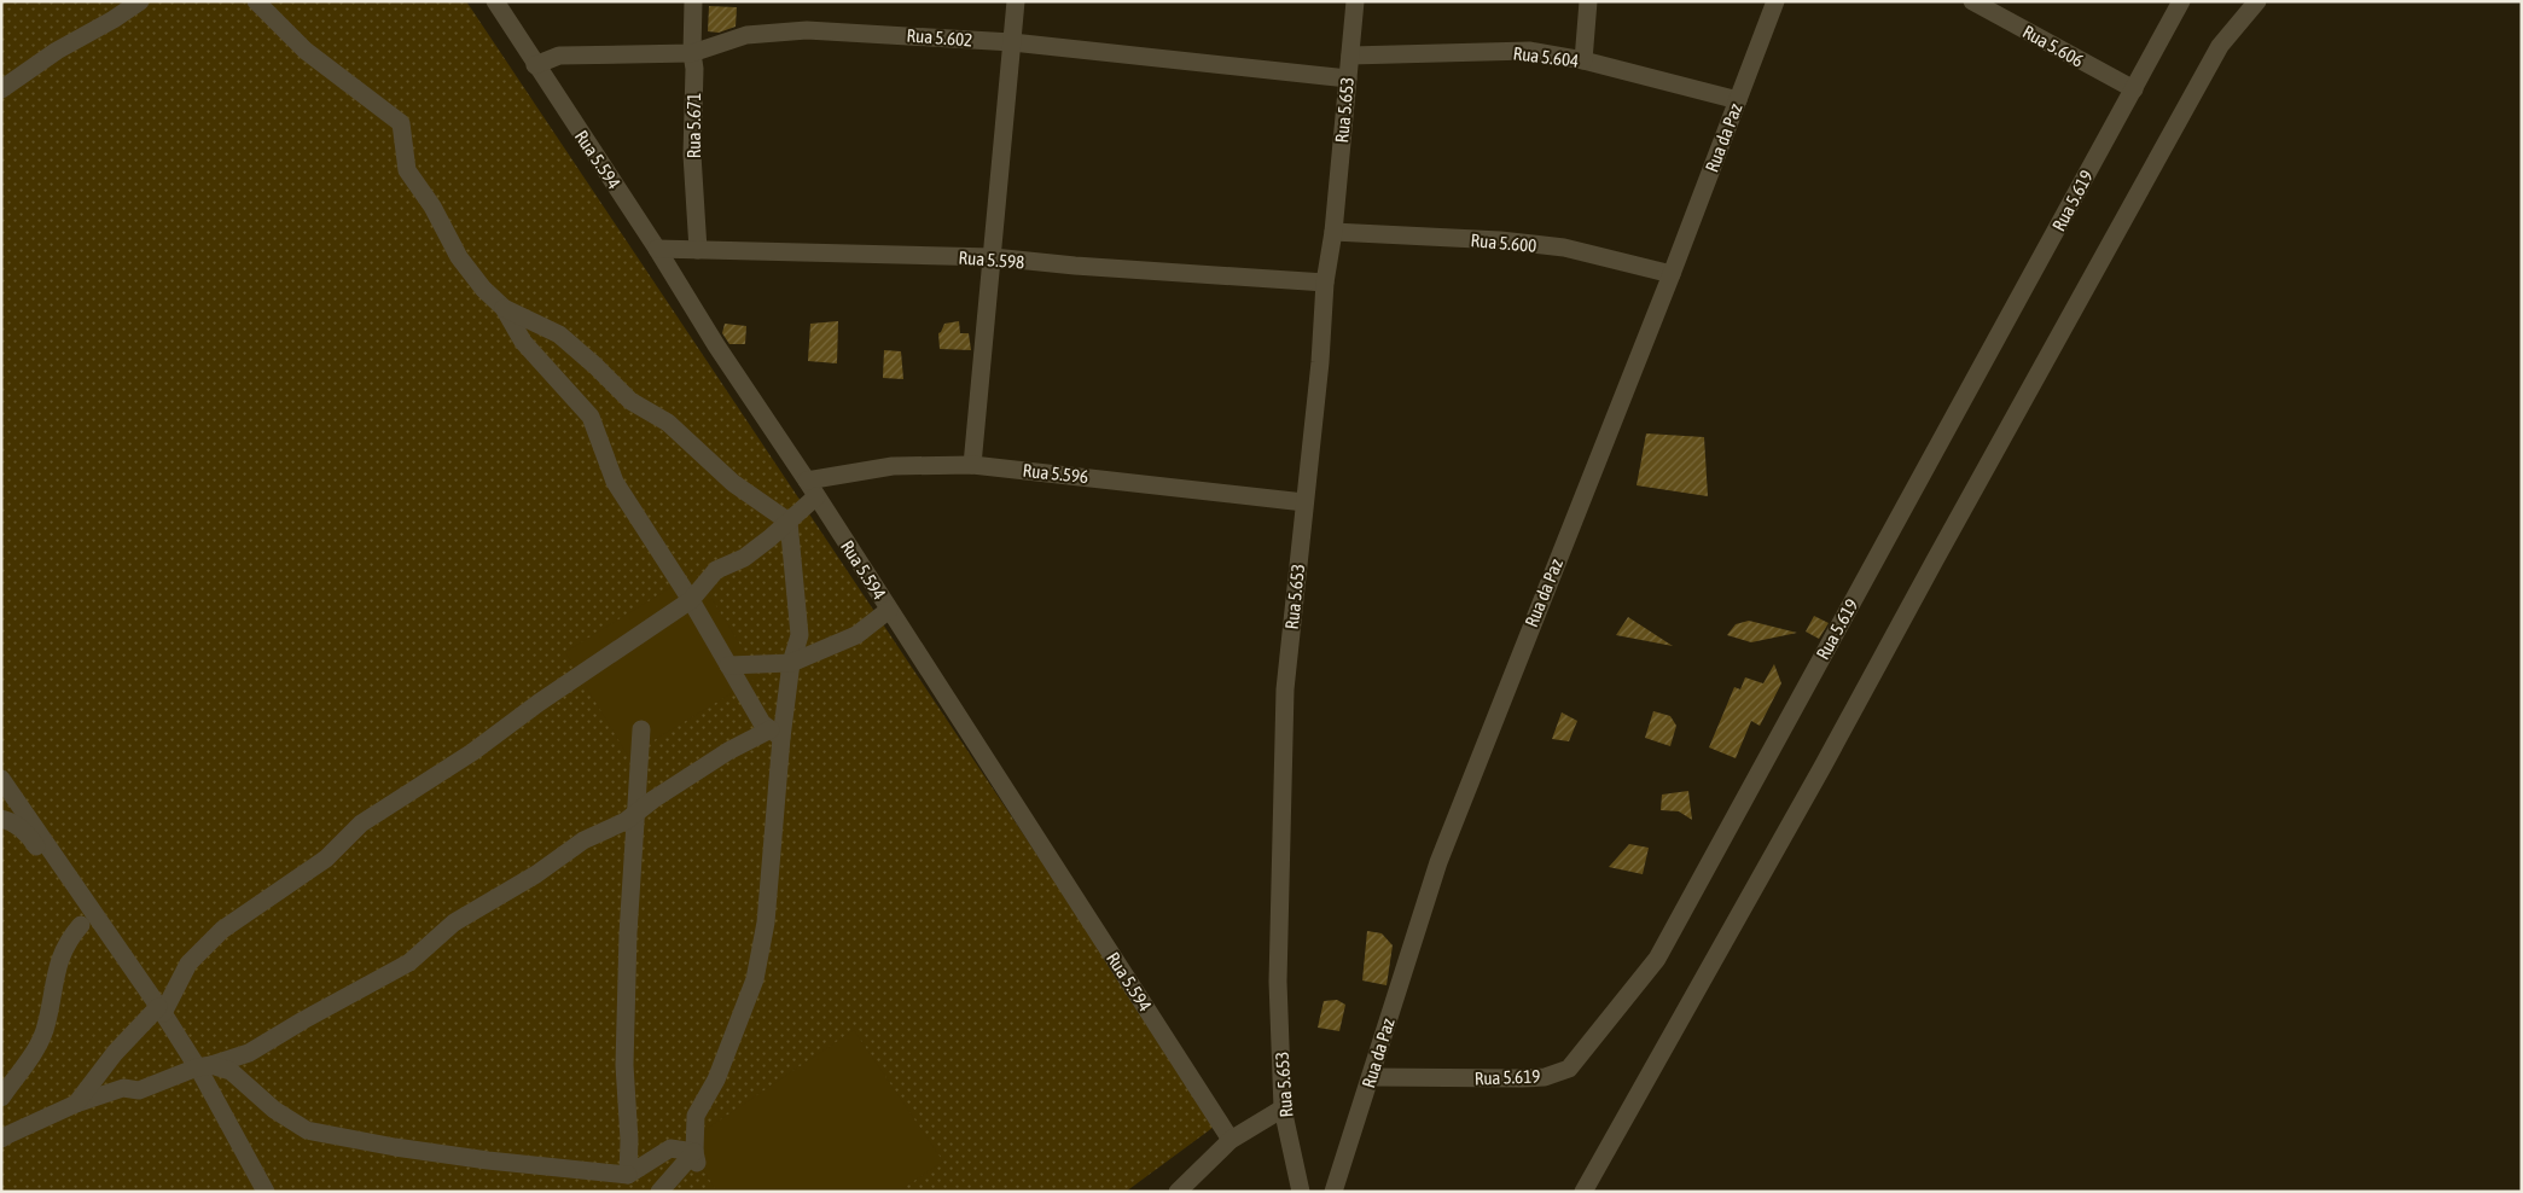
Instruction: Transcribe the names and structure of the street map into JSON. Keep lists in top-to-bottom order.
{
  "streets": {
    "street": [
      "Rua 5.602",
      "Rua 5.606",
      "Rua 5.604",
      "Rua 5.653",
      "Rua 5.671",
      "Rua da Paz",
      "Rua 5.594",
      "Rua 5.619",
      "Rua 5.600",
      "Rua 5.598",
      "Rua 5.596"
    ]
  },
  "crossings": [
    ["Rua 5.602", "Rua 5.653"],
    ["Rua 5.602", "Rua 5.671"],
    ["Rua 5.602", "Rua 5.594"],
    ["Rua 5.606", "Rua 5.619"],
    ["Rua 5.604", "Rua 5.653"],
    ["Rua 5.604", "Rua da Paz"],
    ["Rua 5.653", "Rua 5.600"],
    ["Rua 5.653", "Rua 5.598"],
    ["Rua 5.653", "Rua 5.596"],
    ["Rua 5.671", "Rua 5.598"],
    ["Rua da Paz", "Rua 5.619"],
    ["Rua da Paz", "Rua 5.600"],
    ["Rua 5.594", "Rua 5.598"],
    ["Rua 5.594", "Rua 5.596"]
  ]
}
